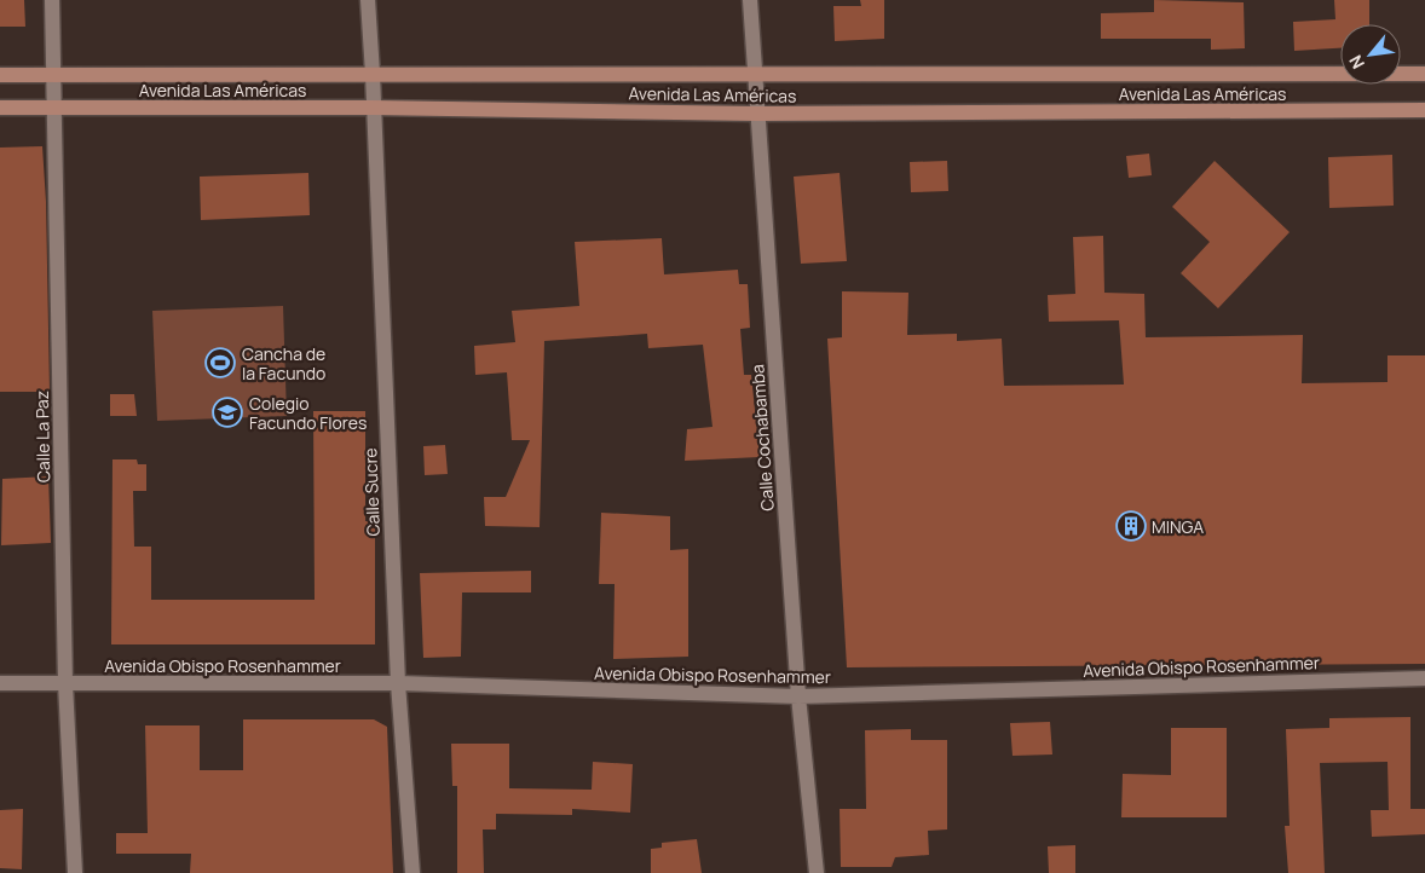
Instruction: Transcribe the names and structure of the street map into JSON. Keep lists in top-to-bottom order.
{
  "streets": {
    "main road": ["Avenida Las Américas"],
    "street": [
      "Calle La Paz",
      "Calle Cochabamba",
      "Calle Sucre",
      "Avenida Obispo Rosenhammer"
    ]
  },
  "crossings": [
    ["Avenida Las Américas", "Calle La Paz"],
    ["Avenida Las Américas", "Calle Cochabamba"],
    ["Avenida Las Américas", "Calle Sucre"],
    ["Calle La Paz", "Avenida Obispo Rosenhammer"],
    ["Calle Cochabamba", "Avenida Obispo Rosenhammer"],
    ["Calle Sucre", "Avenida Obispo Rosenhammer"]
  ],
  "places": {
    "sports": ["Cancha de la Facundo"],
    "school or university": ["Colegio Facundo Flores"],
    "building": ["MINGA"]
  },
  "north": "bottom left"
}
